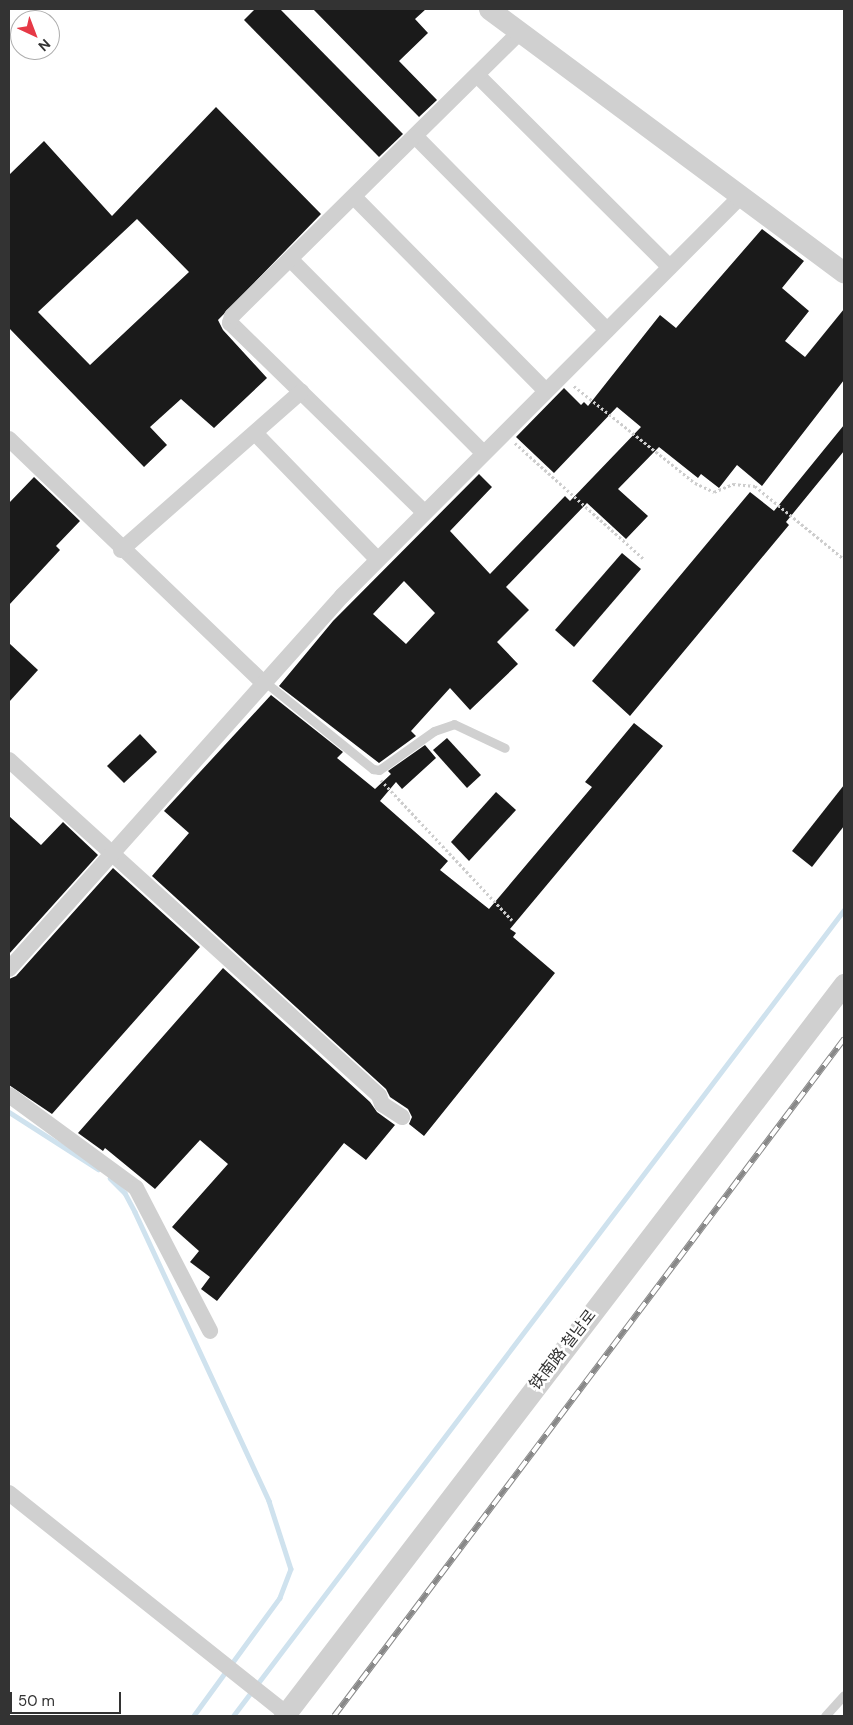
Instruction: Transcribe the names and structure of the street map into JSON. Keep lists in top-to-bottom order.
{
  "streets": {
    "street": ["铁南路 철남로"]
  },
  "scale_bar": "50 m",
  "north": "bottom right"
}
